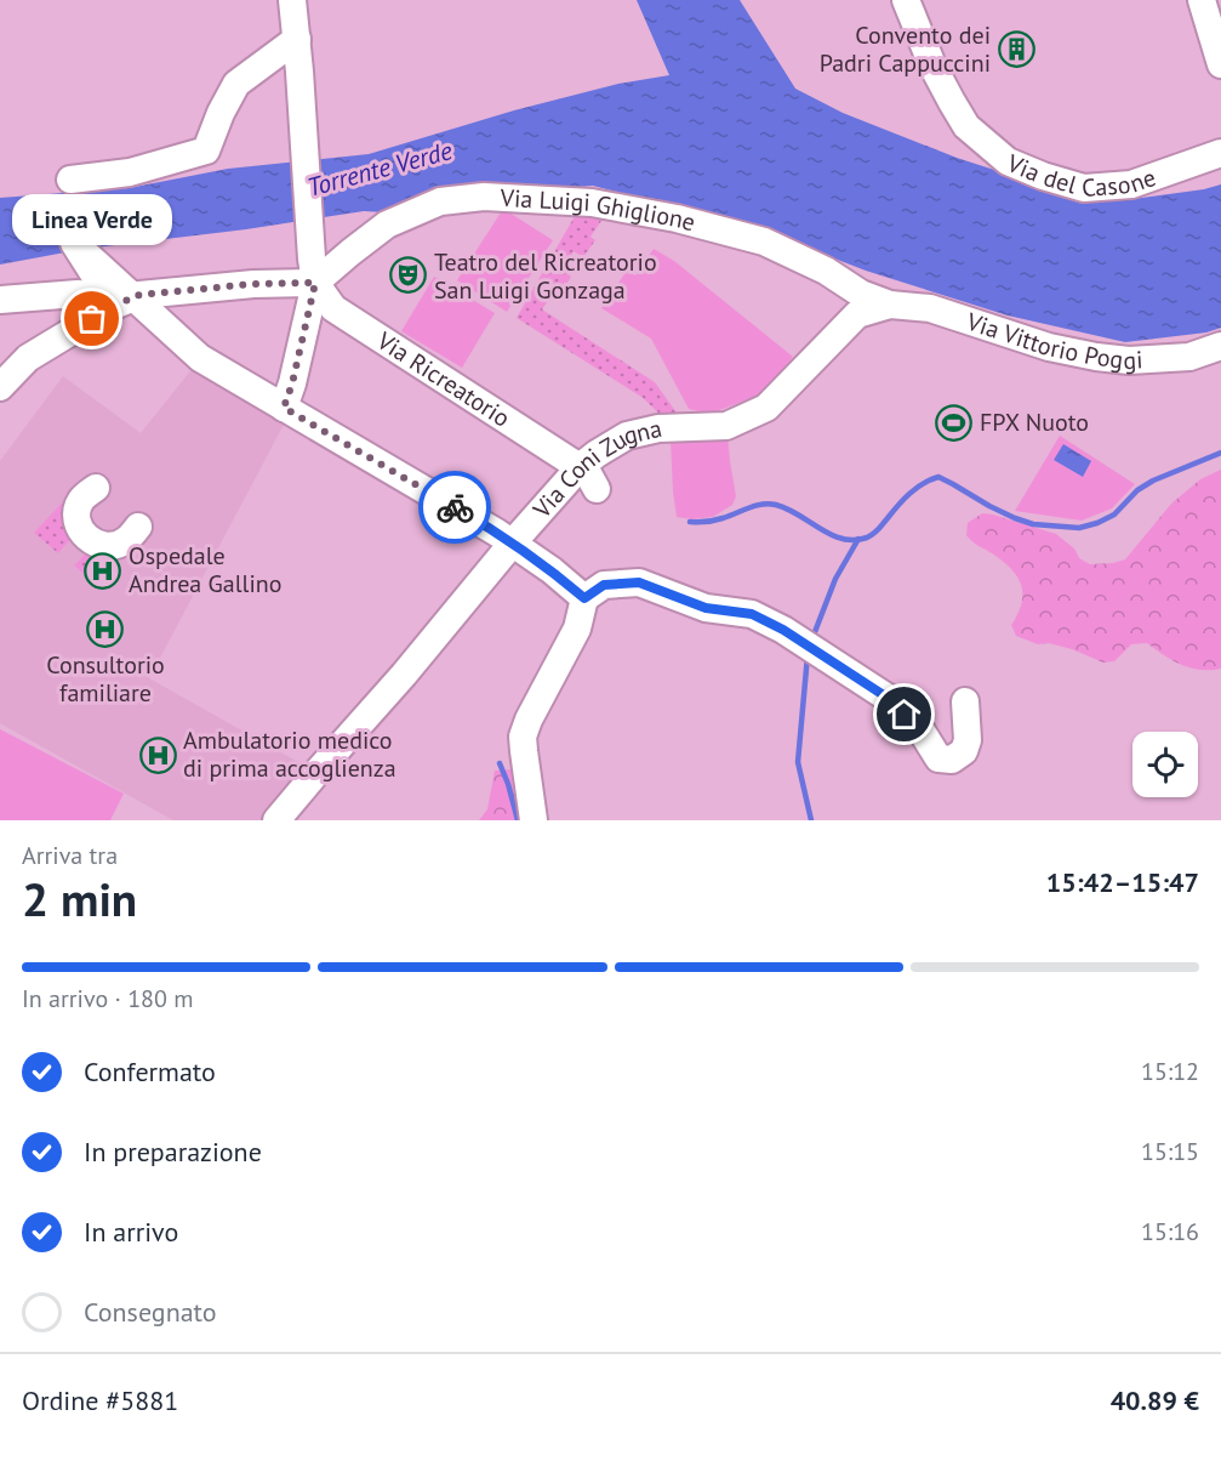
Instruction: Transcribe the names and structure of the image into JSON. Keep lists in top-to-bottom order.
{
  "streets": {
    "street": [
      "Via del Casone",
      "Via Luigi Ghiglione",
      "Via Vittorio Poggi",
      "Via Ricreatorio",
      "Via Coni Zugna"
    ]
  },
  "crossings": [
    ["Via Luigi Ghiglione", "Via Vittorio Poggi"],
    ["Via Luigi Ghiglione", "Via Ricreatorio"],
    ["Via Luigi Ghiglione", "Via Coni Zugna"],
    ["Via Vittorio Poggi", "Via Coni Zugna"],
    ["Via Ricreatorio", "Via Coni Zugna"]
  ],
  "water": ["Torrente Verde"],
  "places": {
    "building": ["Convento dei Padri Cappuccini"],
    "theatre": ["Teatro del Ricreatorio San Luigi Gonzaga"],
    "other": ["Linea Verde"],
    "sports": ["FPX Nuoto"],
    "hospital": ["Ospedale Andrea Gallino", "Consultorio familiare", "Ambulatorio medico di prima accoglienza"]
  },
  "page": {
    "bubble": "Linea Verde",
    "heading": ["2 min", "Arriva tra", "15:42–15:47"],
    "panel": ["Ordine #5881", "40.89 €"],
    "bar": "In arrivo · 180 m",
    "list": [
      ["Confermato", "15:12"],
      ["In preparazione", "15:15"],
      ["In arrivo", "15:16"],
      "Consegnato"
    ]
  }
}
